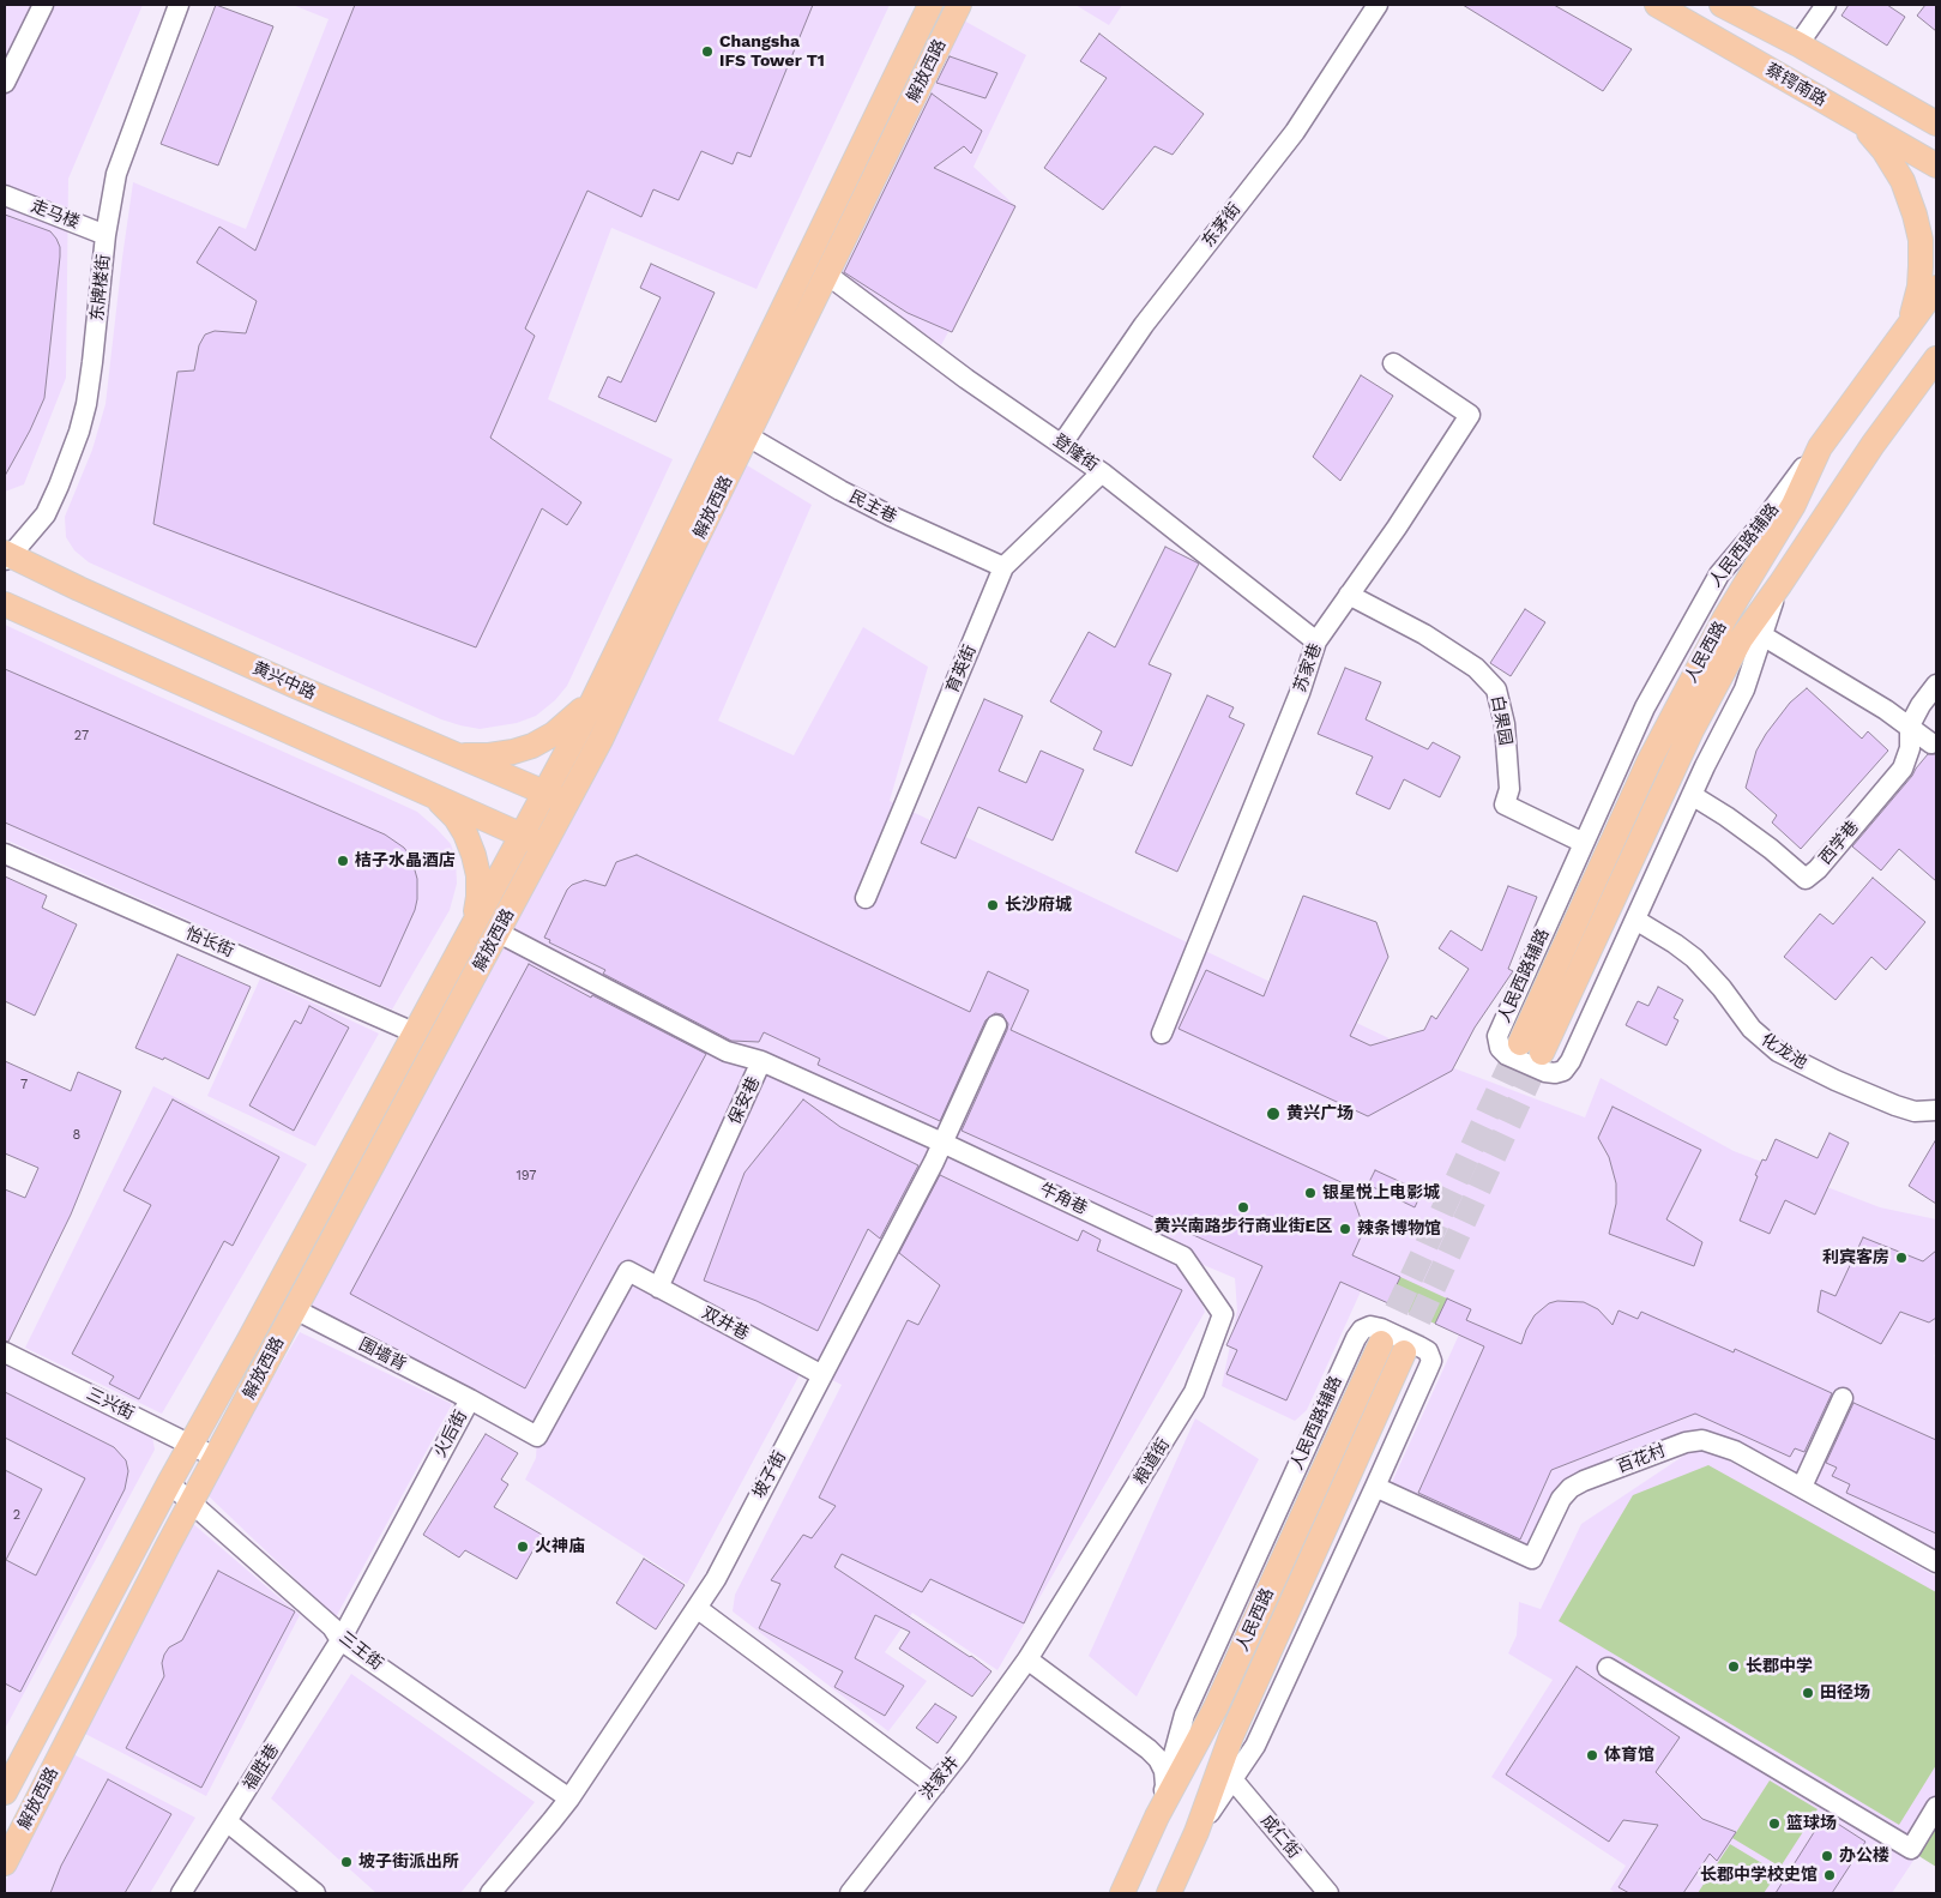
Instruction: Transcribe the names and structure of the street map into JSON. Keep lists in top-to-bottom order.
{
  "streets": {
    "main road": [
      "解放西路",
      "蔡锷南路",
      "人民西路",
      "黄兴中路"
    ],
    "street": [
      "走马楼",
      "东茅街",
      "东牌楼街",
      "登隆街",
      "民主巷",
      "人民西路辅路",
      "苏家巷",
      "育英街",
      "白果园",
      "西学巷",
      "怡长街",
      "化龙池",
      "保安巷",
      "牛角巷",
      "双井巷",
      "围墙背",
      "三兴街",
      "火后街",
      "百花村",
      "粮道街",
      "坡子街",
      "三王街",
      "福胜巷",
      "洪家井",
      "成仁街"
    ]
  },
  "crossings": [
    ["解放西路", "登隆街"],
    ["解放西路", "民主巷"],
    ["解放西路", "黄兴中路"],
    ["解放西路", "怡长街"],
    ["解放西路", "围墙背"],
    ["解放西路", "三兴街"],
    ["解放西路", "三王街"],
    ["走马楼", "东牌楼街"],
    ["东茅街", "登隆街"],
    ["东牌楼街", "黄兴中路"],
    ["登隆街", "苏家巷"],
    ["登隆街", "育英街"],
    ["民主巷", "育英街"],
    ["人民西路辅路", "人民西路"],
    ["人民西路辅路", "白果园"],
    ["人民西路辅路", "西学巷"],
    ["人民西路辅路", "化龙池"],
    ["人民西路辅路", "百花村"],
    ["人民西路辅路", "成仁街"],
    ["苏家巷", "白果园"],
    ["保安巷", "牛角巷"],
    ["保安巷", "双井巷"],
    ["保安巷", "坡子街"],
    ["牛角巷", "粮道街"],
    ["牛角巷", "坡子街"],
    ["双井巷", "火后街"],
    ["双井巷", "坡子街"],
    ["围墙背", "火后街"],
    ["火后街", "三王街"],
    ["火后街", "福胜巷"],
    ["粮道街", "洪家井"],
    ["坡子街", "三王街"],
    ["三王街", "福胜巷"]
  ],
  "places": [
    "Changsha IFS Tower T1",
    "桔子水晶酒店",
    "长沙府城",
    "黄兴广场",
    "银星悦上电影城",
    "黄兴南路步行商业街E区",
    "辣条博物馆",
    "利宾客房",
    "火神庙",
    "长郡中学",
    "田径场",
    "体育馆",
    "篮球场",
    "办公楼",
    "坡子街派出所",
    "长郡中学校史馆"
  ],
  "house_numbers": [
    "27",
    "7",
    "8",
    "197",
    "2"
  ]
}
